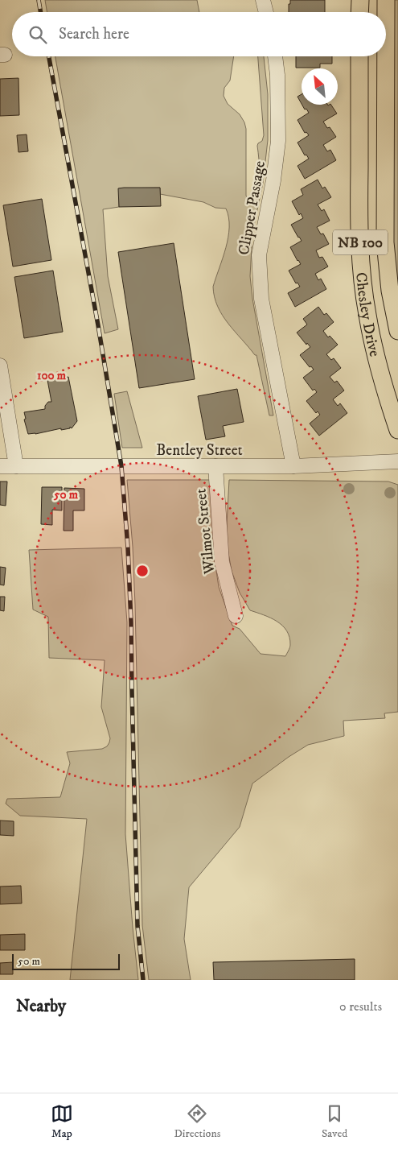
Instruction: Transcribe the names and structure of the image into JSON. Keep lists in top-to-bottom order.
{
  "streets": {
    "main road": ["NB 100", "Chesley Drive"],
    "street": ["Clipper Passage", "Bentley Street", "Wilmot Street"]
  },
  "crossings": [
    ["Clipper Passage", "Bentley Street"],
    ["Bentley Street", "Wilmot Street"]
  ],
  "scale_bar": "50 m",
  "north": "top left",
  "page": {
    "search": "Search here",
    "scale": "50 m",
    "heading": ["Nearby", "0 results"],
    "nav": ["Map", "Directions", "Saved"]
  },
  "rings": ["100 m", "50 m"]
}
